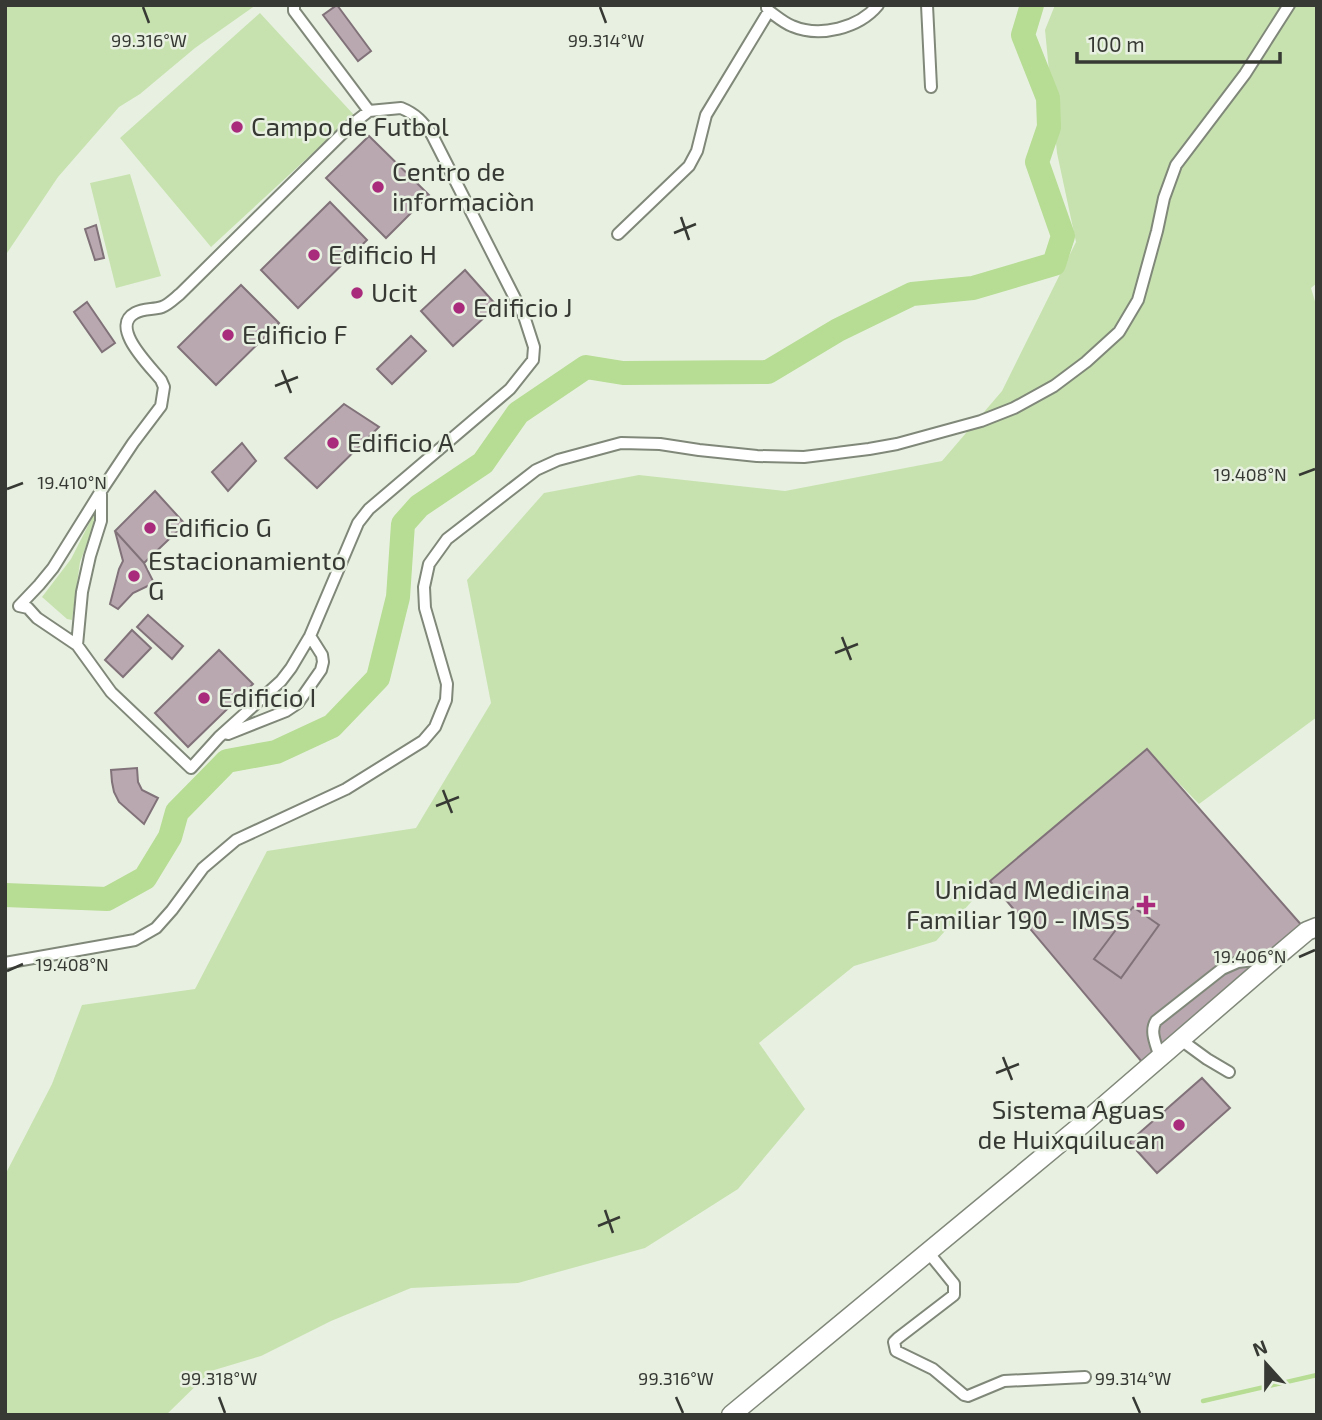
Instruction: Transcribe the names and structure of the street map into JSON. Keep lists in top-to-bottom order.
{
  "places": {
    "other": [
      "Campo de Futbol",
      "Centro de informaciòn",
      "Edificio H",
      "Ucit",
      "Edificio J",
      "Edificio F",
      "Edificio A",
      "Edificio G",
      "Estacionamiento G",
      "Edificio I",
      "Sistema Aguas de Huixquilucan"
    ],
    "health": ["Unidad Medicina Familiar 190 - IMSS"]
  },
  "scale_bar": "100 m",
  "north": "top",
  "coordinates": [
    "99.316°W",
    "99.314°W",
    "19.408°N",
    "19.410°N",
    "19.406°N",
    "99.318°W"
  ]
}
